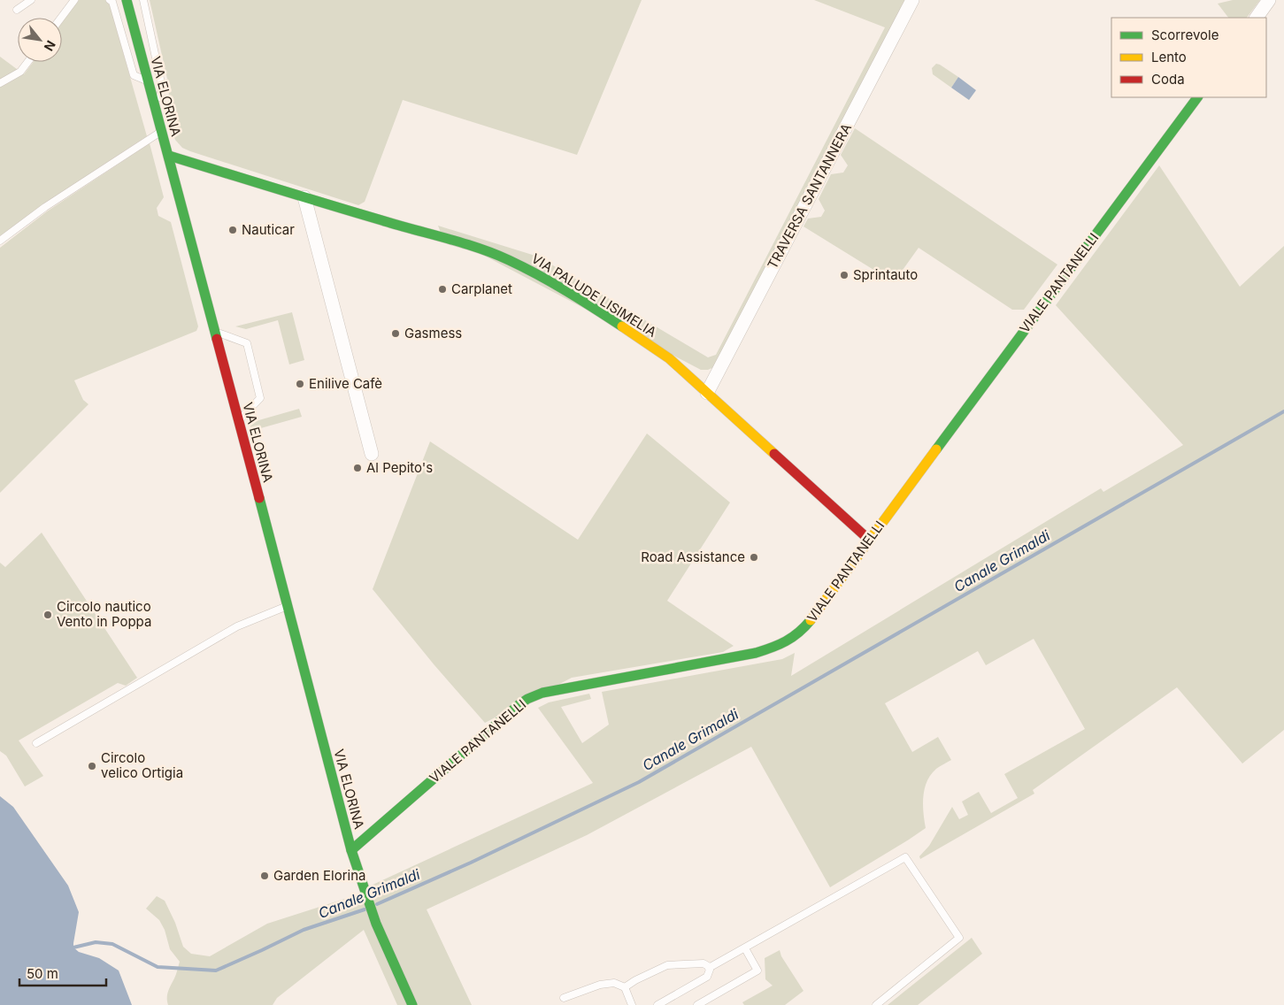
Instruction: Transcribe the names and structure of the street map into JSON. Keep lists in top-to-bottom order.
{
  "streets": {
    "street": [
      "VIA ELORINA",
      "TRAVERSA SANTANNERA",
      "VIALE PANTANELLI",
      "VIA PALUDE LISIMELIA"
    ]
  },
  "crossings": [
    ["VIA ELORINA", "VIALE PANTANELLI"],
    ["VIA ELORINA", "VIA PALUDE LISIMELIA"],
    ["TRAVERSA SANTANNERA", "VIA PALUDE LISIMELIA"],
    ["VIALE PANTANELLI", "VIA PALUDE LISIMELIA"]
  ],
  "water": ["Canale Grimaldi"],
  "places": [
    "Nauticar",
    "Sprintauto",
    "Carplanet",
    "Gasmess",
    "Enilive Cafè",
    "Al Pepito's",
    "Road Assistance",
    "Circolo nautico Vento in Poppa",
    "Circolo velico Ortigia",
    "Garden Elorina"
  ],
  "legend": ["Scorrevole", "Lento", "Coda"],
  "scale_bar": "50 m",
  "north": "bottom right"
}
